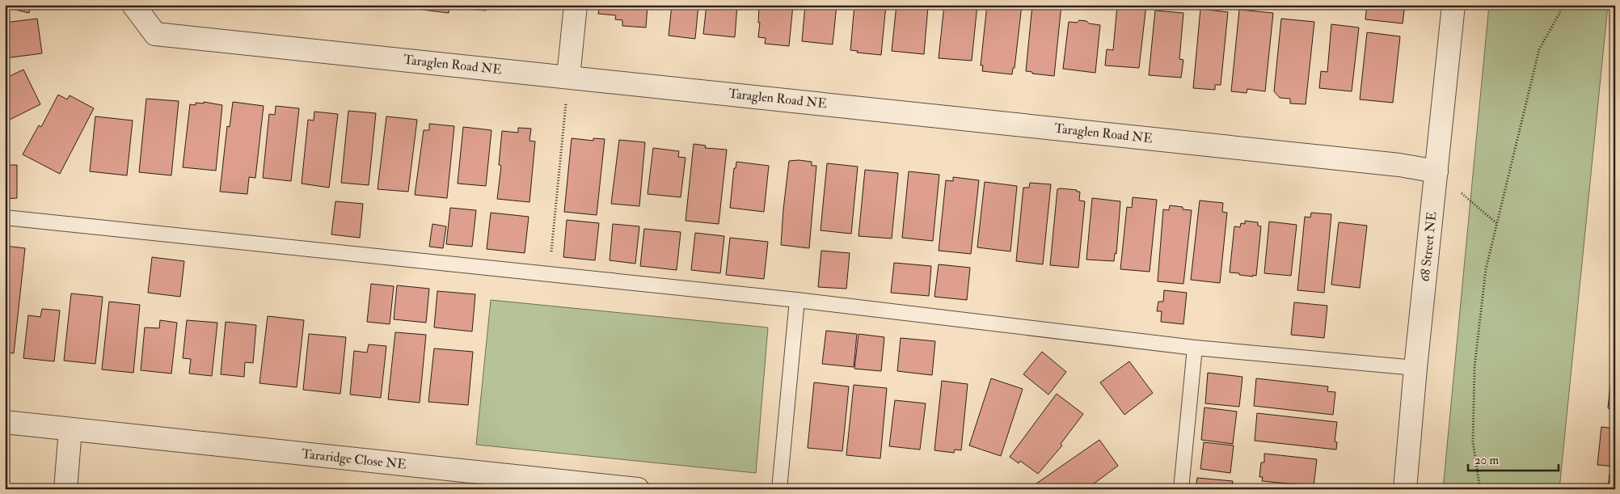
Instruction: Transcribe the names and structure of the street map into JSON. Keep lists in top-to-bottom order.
{
  "streets": {
    "street": ["Taraglen Road NE", "68 Street NE", "Tararidge Close NE"]
  },
  "crossings": [
    ["Taraglen Road NE", "68 Street NE"]
  ],
  "scale_bar": "20 m"
}
